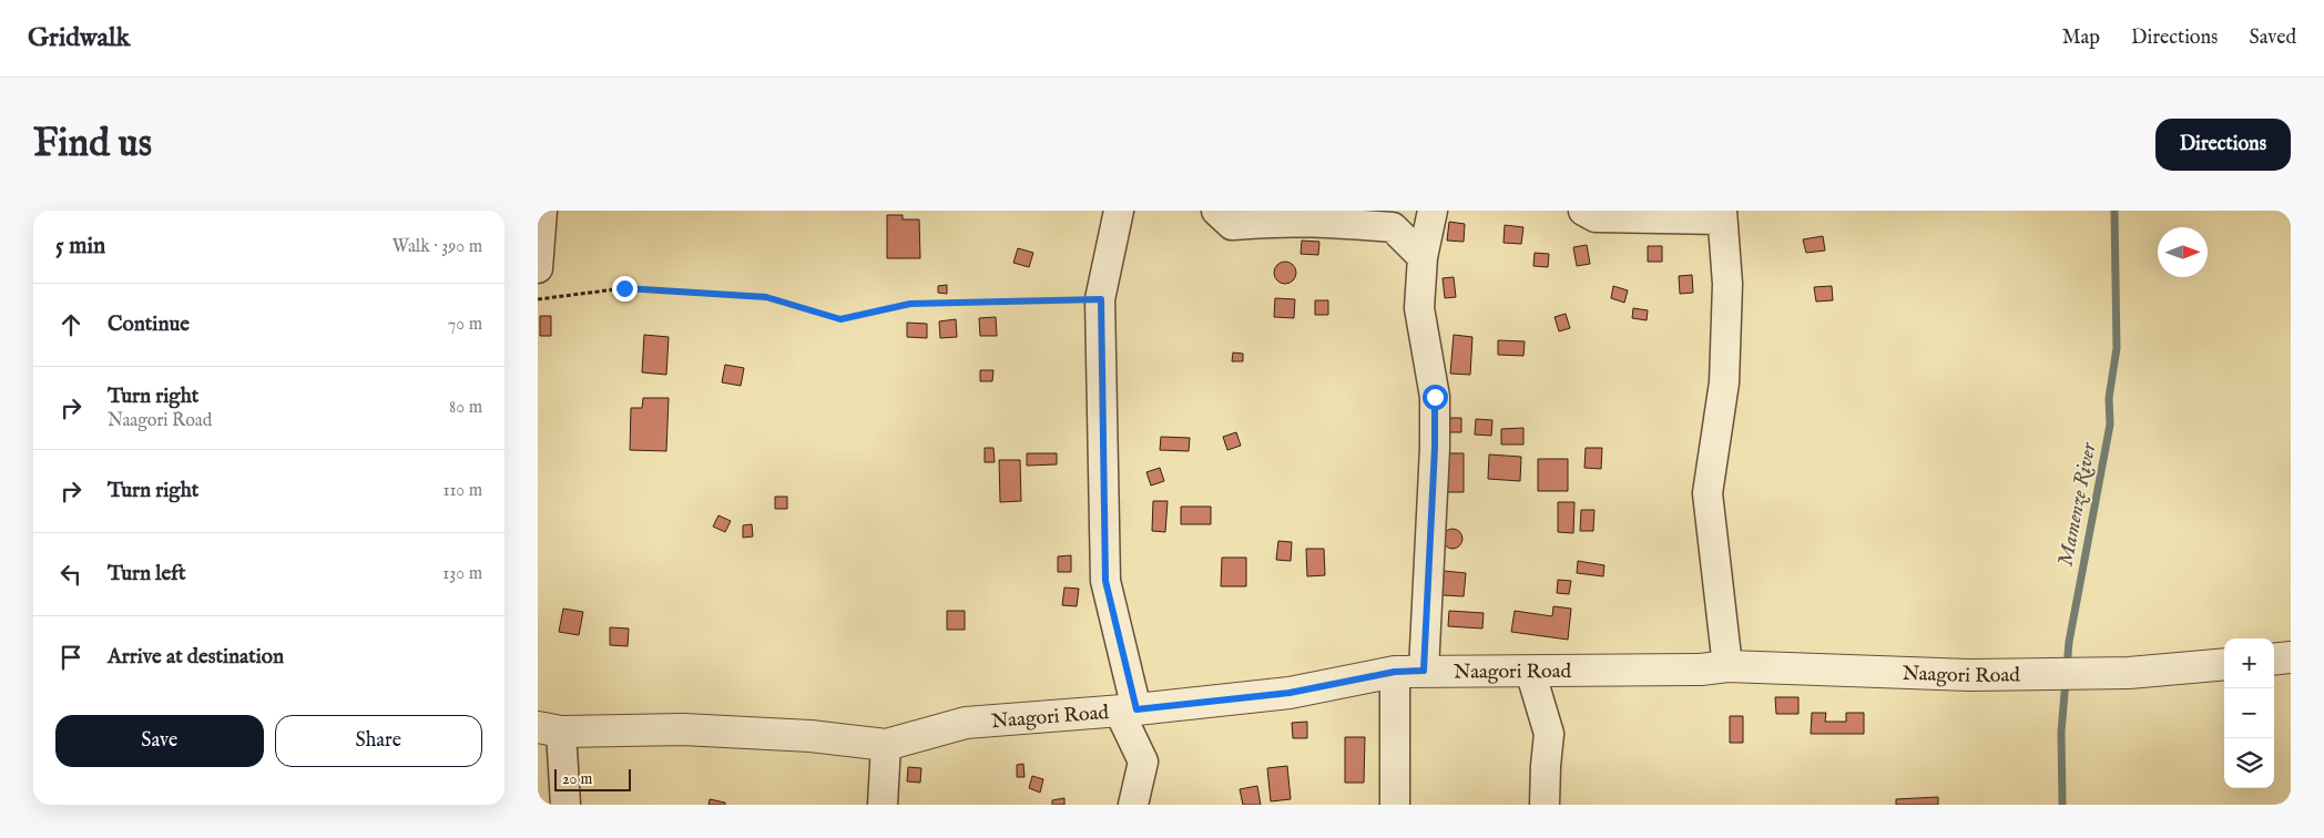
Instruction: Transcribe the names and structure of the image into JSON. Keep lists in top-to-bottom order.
{
  "streets": {
    "street": ["Naagori Road"]
  },
  "water": ["Mamenze River"],
  "scale_bar": "20 m",
  "north": "right",
  "page": {
    "header": "Gridwalk",
    "nav": ["Map", "Directions", "Saved"],
    "buttons": [
      "Directions",
      ["Save", "Share"]
    ],
    "title": "Find us",
    "heading": ["5 min", "Walk · 390 m"],
    "list": [
      ["Continue", "70 m"],
      ["Turn right", "Naagori Road", "80 m"],
      ["Turn right", "110 m"],
      ["Turn left", "130 m"],
      "Arrive at destination"
    ],
    "map_buttons": ["+", "−"],
    "scale": "20 m"
  }
}
